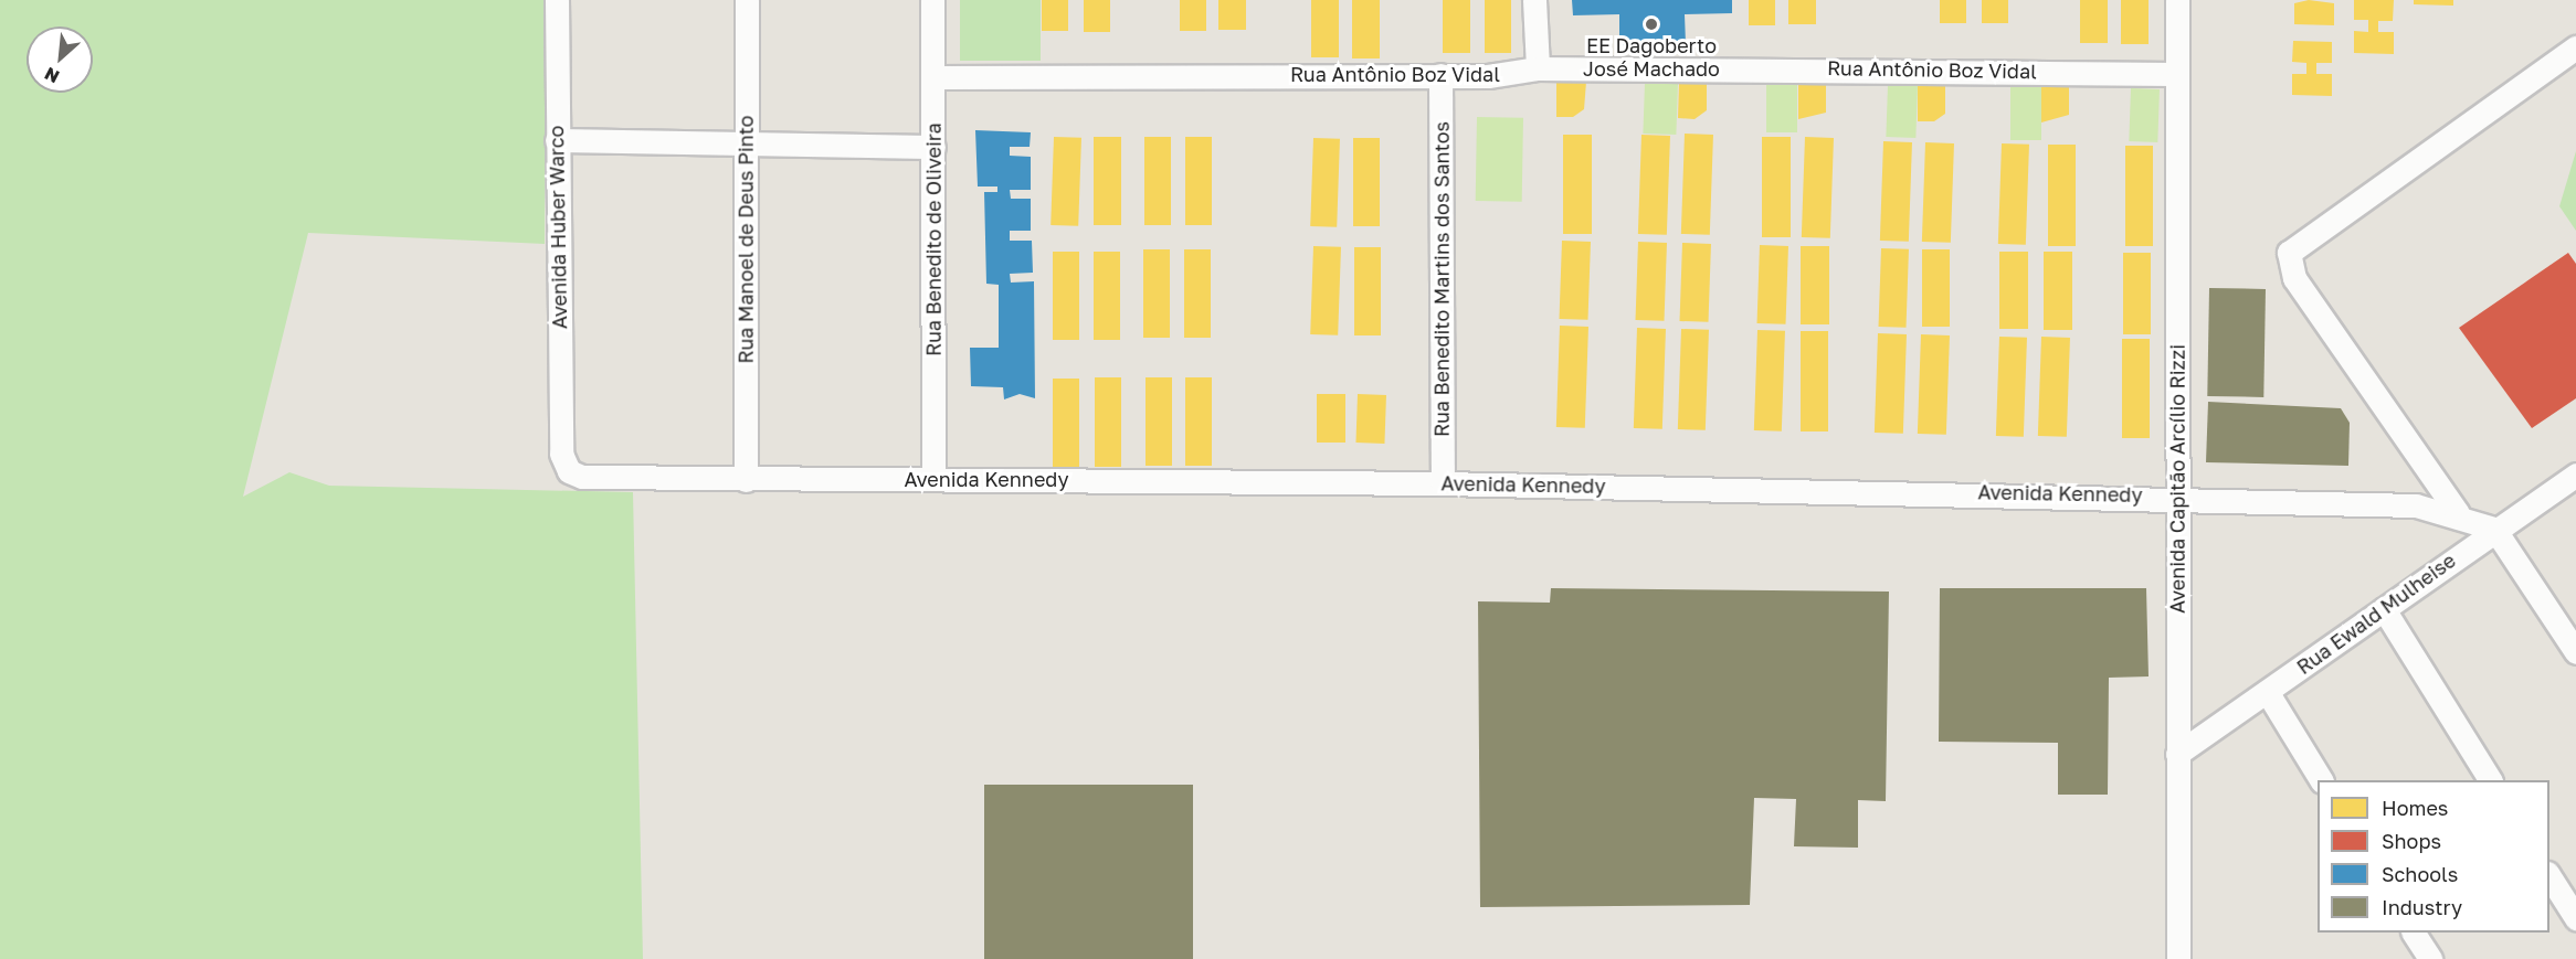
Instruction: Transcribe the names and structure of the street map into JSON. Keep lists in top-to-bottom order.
{
  "streets": {
    "street": [
      "Rua Antônio Boz Vidal",
      "Avenida Huber Warco",
      "Rua Manoel de Deus Pinto",
      "Rua Benedito de Oliveira",
      "Rua Benedito Martins dos Santos",
      "Avenida Kennedy",
      "Avenida Capitão Arcílio Rizzi",
      "Rua Ewald Mulheise"
    ]
  },
  "crossings": [
    ["Rua Antônio Boz Vidal", "Rua Benedito de Oliveira"],
    ["Rua Antônio Boz Vidal", "Rua Benedito Martins dos Santos"],
    ["Rua Antônio Boz Vidal", "Avenida Capitão Arcílio Rizzi"],
    ["Avenida Huber Warco", "Avenida Kennedy"],
    ["Rua Manoel de Deus Pinto", "Avenida Kennedy"],
    ["Rua Benedito de Oliveira", "Avenida Kennedy"],
    ["Rua Benedito Martins dos Santos", "Avenida Kennedy"],
    ["Avenida Kennedy", "Avenida Capitão Arcílio Rizzi"],
    ["Avenida Kennedy", "Rua Ewald Mulheise"],
    ["Avenida Capitão Arcílio Rizzi", "Rua Ewald Mulheise"]
  ],
  "places": ["EE Dagoberto José Machado"],
  "legend": [
    "Homes",
    "Shops",
    "Schools",
    "Industry"
  ],
  "north": "bottom left"
}
